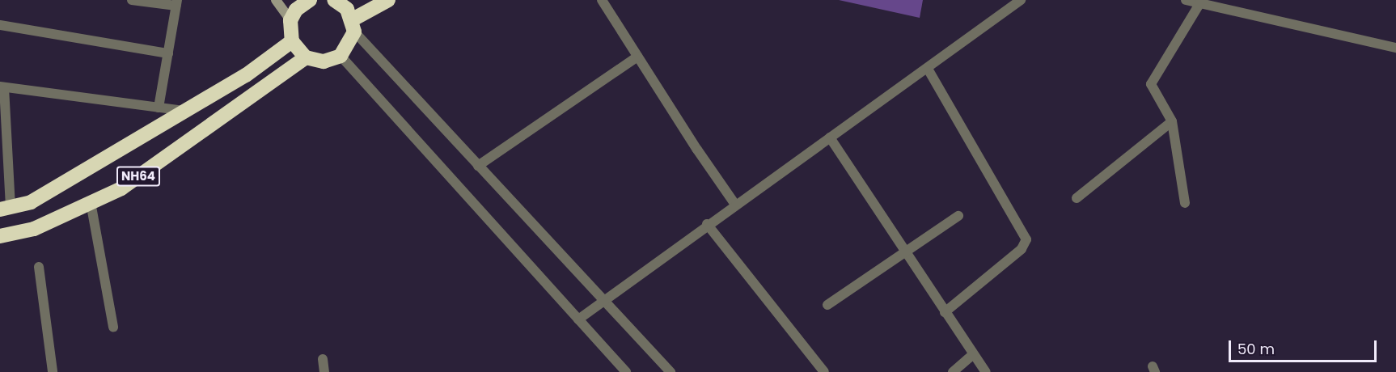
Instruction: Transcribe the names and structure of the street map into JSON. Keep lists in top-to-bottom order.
{
  "streets": {
    "highway": ["NH64"]
  },
  "scale_bar": "50 m"
}
